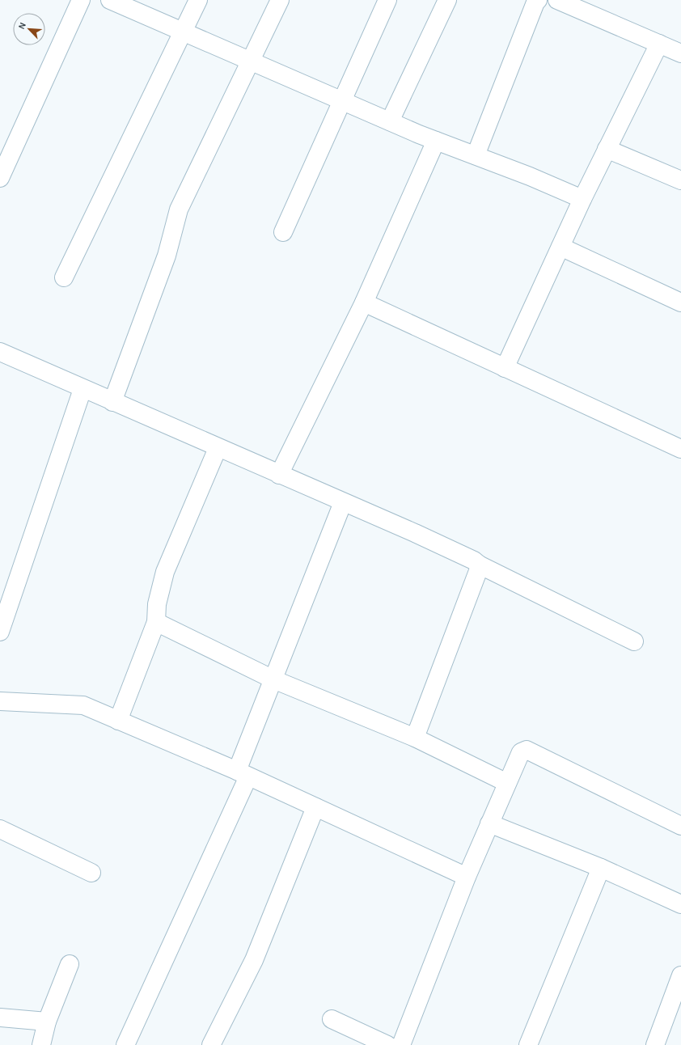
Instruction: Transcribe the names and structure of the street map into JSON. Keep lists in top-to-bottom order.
{
  "north": "top left"
}
